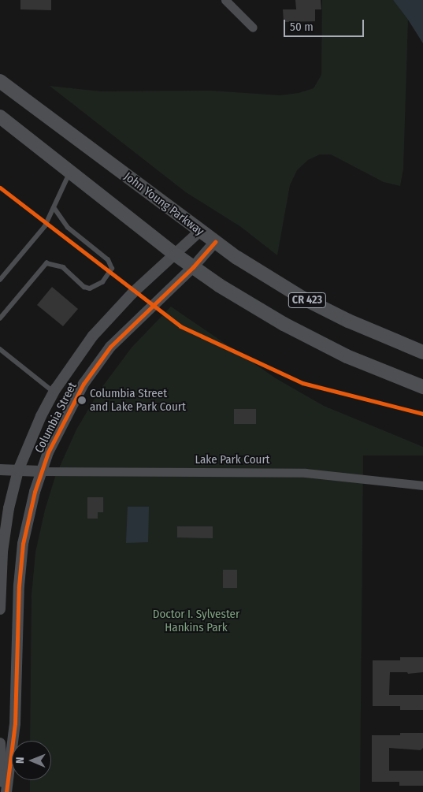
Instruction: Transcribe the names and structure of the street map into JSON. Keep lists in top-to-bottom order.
{
  "streets": {
    "main road": ["John Young Parkway", "CR 423"],
    "street": ["Columbia Street", "Lake Park Court"]
  },
  "crossings": [
    ["John Young Parkway", "Columbia Street"],
    ["CR 423", "Columbia Street"],
    ["Columbia Street", "Lake Park Court"]
  ],
  "parks": ["Doctor I. Sylvester Hankins Park"],
  "places": ["Columbia Street and Lake Park Court"],
  "scale_bar": "50 m",
  "north": "left"
}
